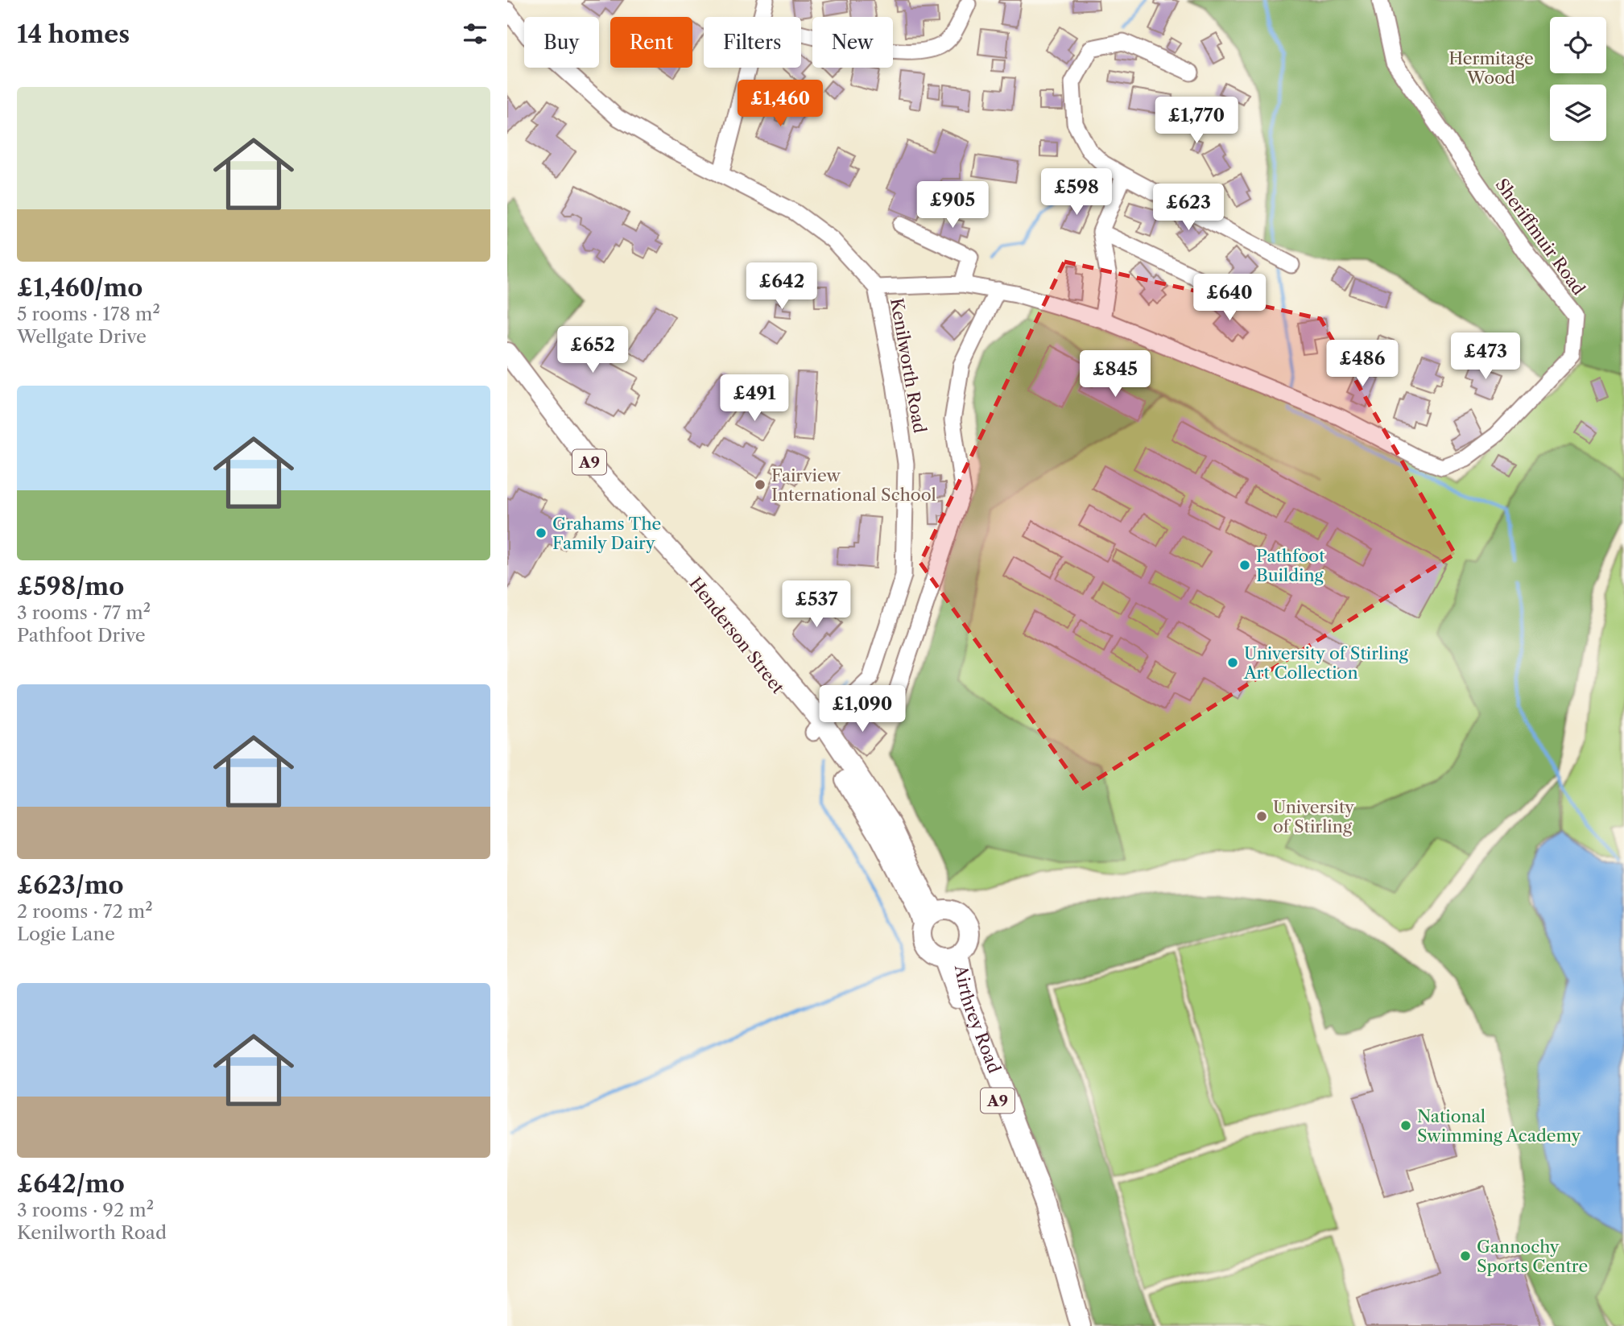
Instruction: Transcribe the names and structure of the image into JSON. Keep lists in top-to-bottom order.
{
  "streets": {
    "main road": ["A9", "Henderson Street", "Airthrey Road"],
    "street": ["Sheriffmuir Road", "Kenilworth Road"]
  },
  "crossings": [
    ["Sheriffmuir Road", "Kenilworth Road"],
    ["Kenilworth Road", "A9"],
    ["Kenilworth Road", "Henderson Street"],
    ["A9", "Henderson Street"],
    ["A9", "Airthrey Road"]
  ],
  "parks": ["Hermitage Wood"],
  "places": [
    "Fairview International School",
    "Grahams The Family Dairy",
    "Pathfoot Building",
    "University of Stirling Art Collection",
    "University of Stirling",
    "National Swimming Academy",
    "Gannochy Sports Centre"
  ],
  "page": {
    "heading": "14 homes",
    "chip": [
      "Buy",
      "Rent",
      "Filters",
      "New"
    ],
    "list": [
      {
        "name": "£1,460/mo",
        "note": "5 rooms · 178 m² · Wellgate Drive"
      },
      {
        "name": "£598/mo",
        "note": "3 rooms · 77 m² · Pathfoot Drive"
      },
      {
        "name": "£623/mo",
        "note": "2 rooms · 72 m² · Logie Lane"
      },
      {
        "name": "£642/mo",
        "note": "3 rooms · 92 m² · Kenilworth Road"
      }
    ],
    "price": [
      "£1,460",
      "£1,770",
      "£598",
      "£905",
      "£623",
      "£642",
      "£640",
      "£652",
      "£473",
      "£486",
      "£845",
      "£491",
      "£537",
      "£1,090"
    ]
  }
}
